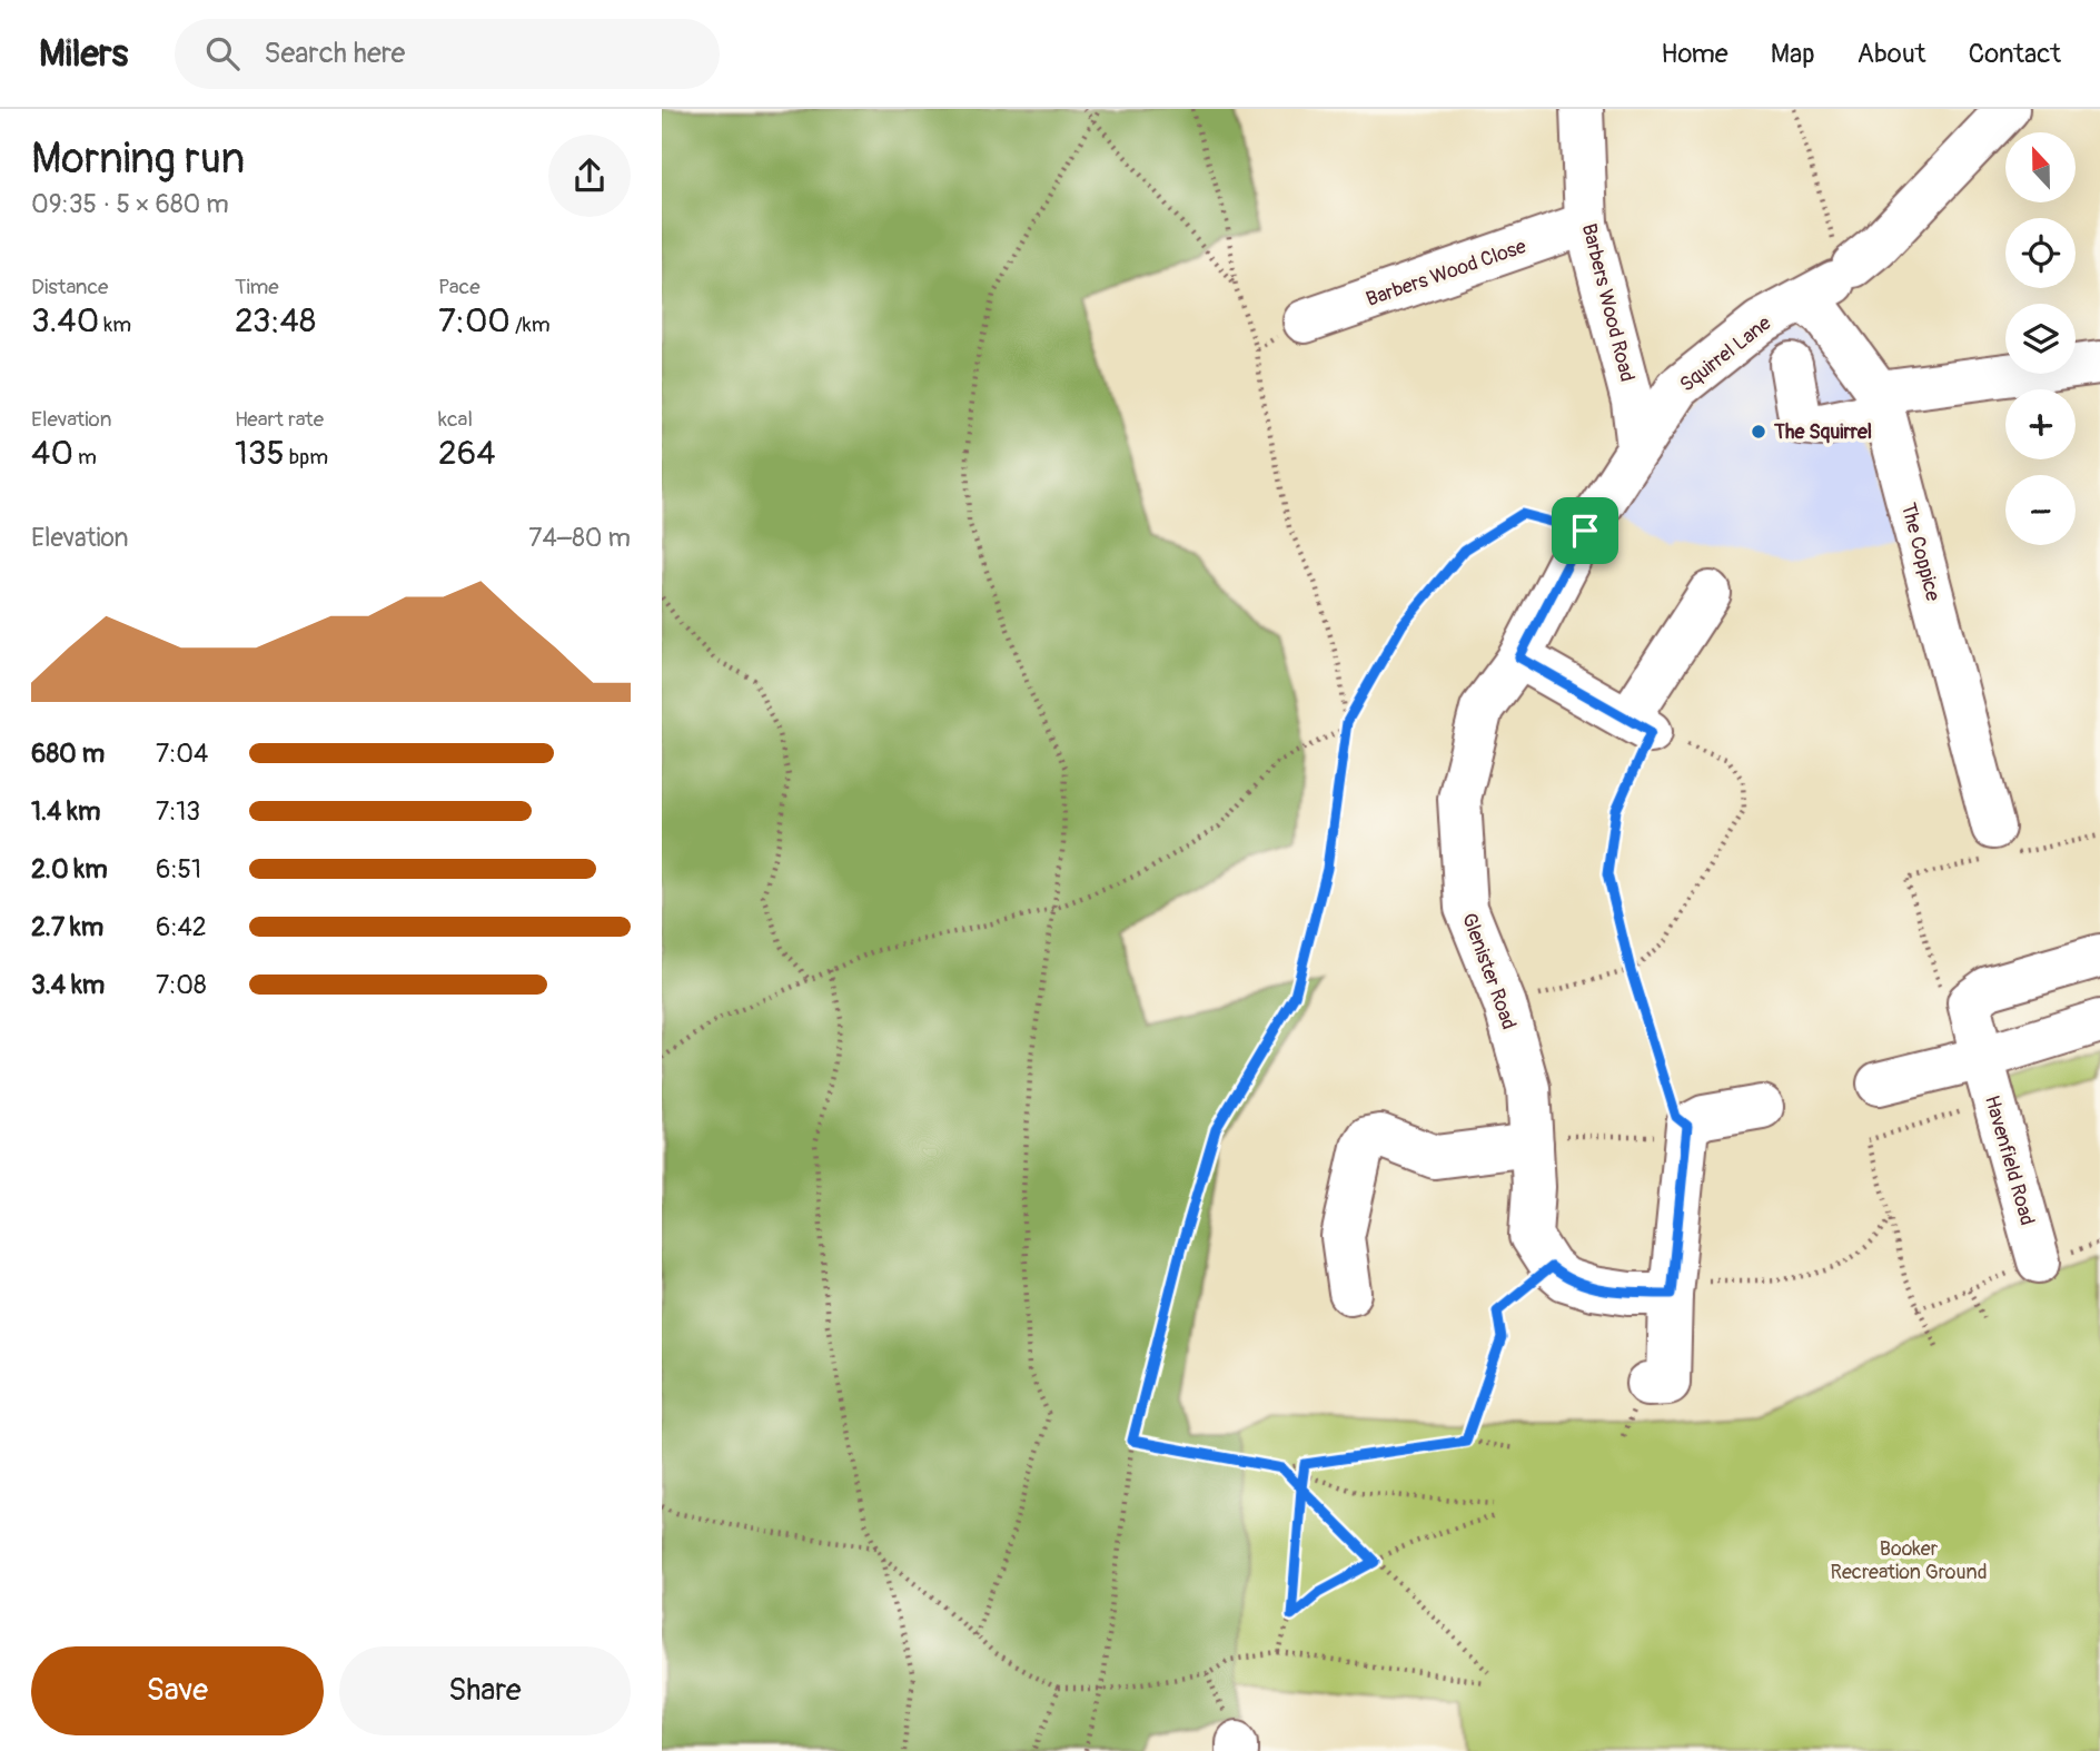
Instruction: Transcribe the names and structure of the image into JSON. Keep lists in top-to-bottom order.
{
  "streets": {
    "street": [
      "Barbers Wood Close",
      "Barbers Wood Road",
      "Squirrel Lane",
      "The Coppice",
      "Glenister Road",
      "Havenfield Road"
    ]
  },
  "crossings": [
    ["Barbers Wood Close", "Barbers Wood Road"],
    ["Barbers Wood Road", "Squirrel Lane"],
    ["Barbers Wood Road", "Glenister Road"],
    ["Squirrel Lane", "The Coppice"],
    ["Squirrel Lane", "Glenister Road"]
  ],
  "parks": ["Booker Recreation Ground"],
  "places": ["The Squirrel"],
  "north": "top",
  "page": {
    "header": "Milers",
    "search": "Search here",
    "nav": [
      "Home",
      "Map",
      "About",
      "Contact"
    ],
    "heading": ["Morning run", "09:35 · 5 × 680 m"],
    "map_buttons": ["+", "−"],
    "stats": [
      ["Distance", "3.40 km"],
      ["Time", "23:48"],
      ["Pace", "7:00 /km"],
      ["Elevation", "40 m"],
      ["Heart rate", "135 bpm"],
      ["kcal", "264"]
    ],
    "chart": ["Elevation", "74–80 m"],
    "list": [
      {
        "name": "680 m",
        "note": "7:04"
      },
      {
        "name": "1.4 km",
        "note": "7:13"
      },
      {
        "name": "2.0 km",
        "note": "6:51"
      },
      {
        "name": "2.7 km",
        "note": "6:42"
      },
      {
        "name": "3.4 km",
        "note": "7:08"
      }
    ],
    "buttons": ["Save", "Share"]
  }
}
